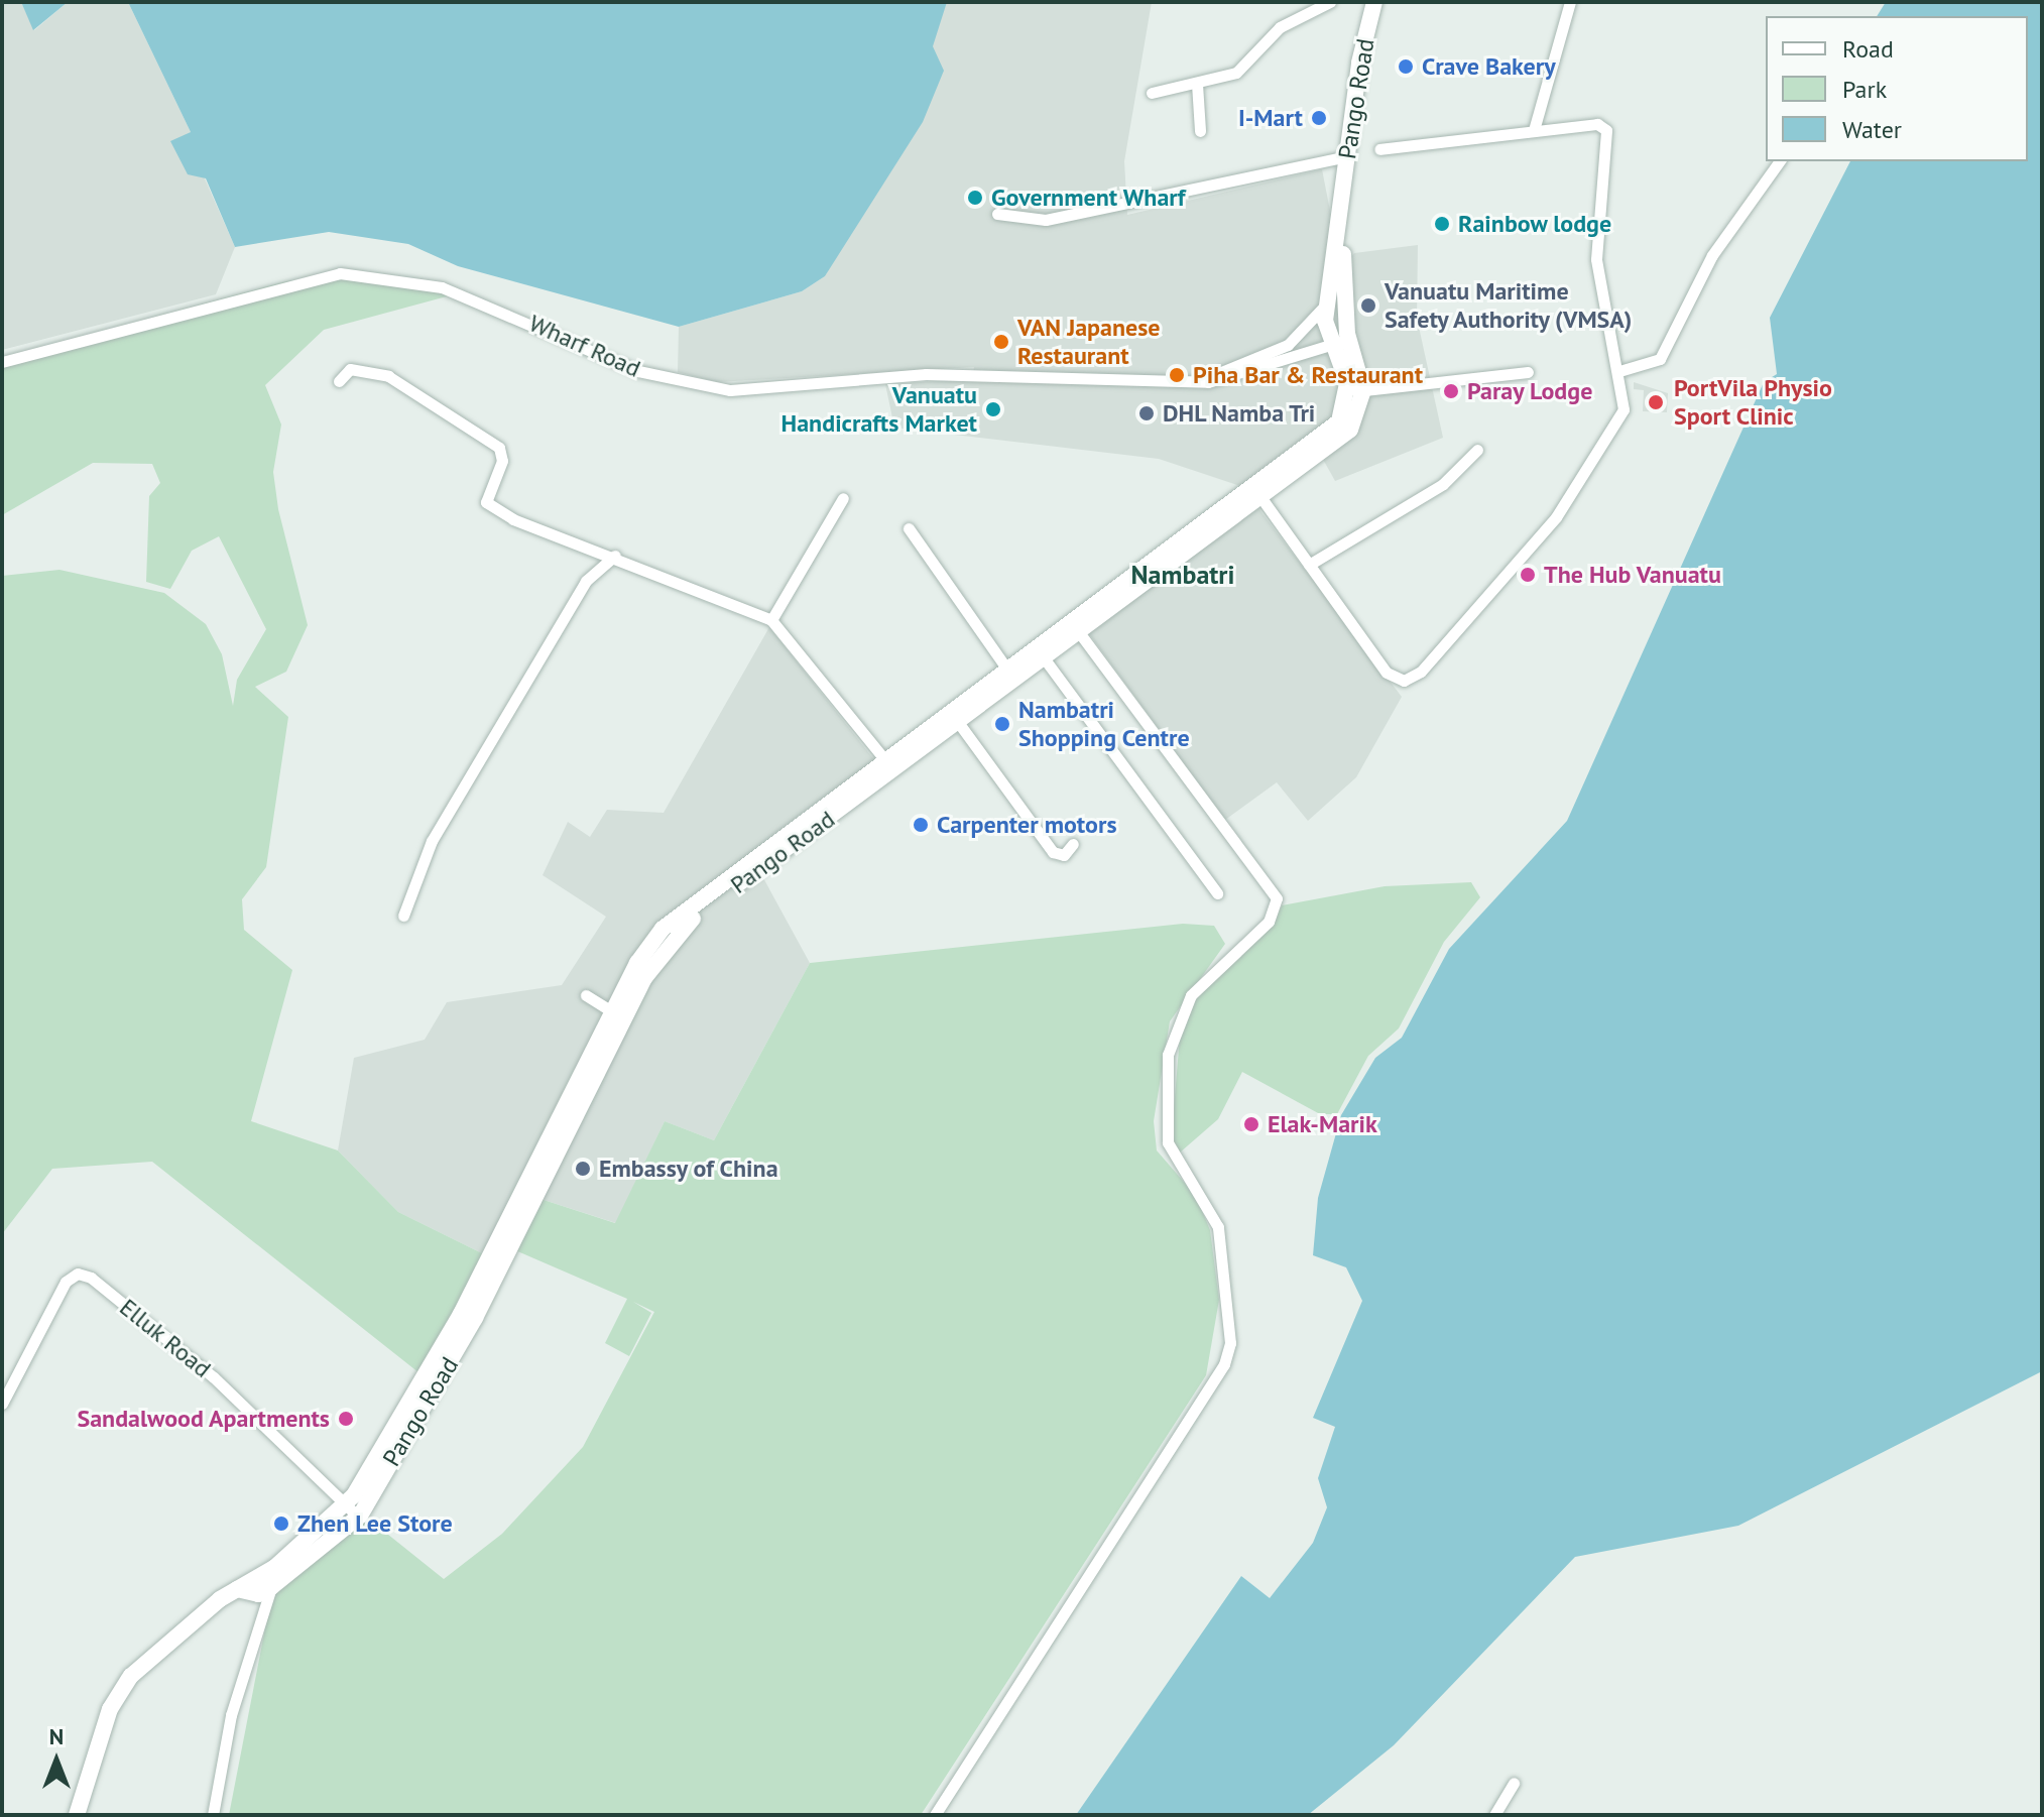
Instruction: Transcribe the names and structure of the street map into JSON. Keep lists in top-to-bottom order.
{
  "streets": {
    "street": ["Pango Road", "Wharf Road", "Elluk Road"]
  },
  "crossings": [
    ["Pango Road", "Wharf Road"],
    ["Pango Road", "Elluk Road"]
  ],
  "districts": ["Nambatri"],
  "places": [
    "Crave Bakery",
    "I-Mart",
    "Government Wharf",
    "Rainbow lodge",
    "Vanuatu Maritime Safety Authority (VMSA)",
    "VAN Japanese Restaurant",
    "Piha Bar & Restaurant",
    "Paray Lodge",
    "PortVila Physio Sport Clinic",
    "Vanuatu Handicrafts Market",
    "DHL Namba Tri",
    "The Hub Vanuatu",
    "Nambatri Shopping Centre",
    "Carpenter motors",
    "Elak-Marik",
    "Embassy of China",
    "Sandalwood Apartments",
    "Zhen Lee Store"
  ],
  "legend": ["Road", "Park", "Water"],
  "north": "top"
}
